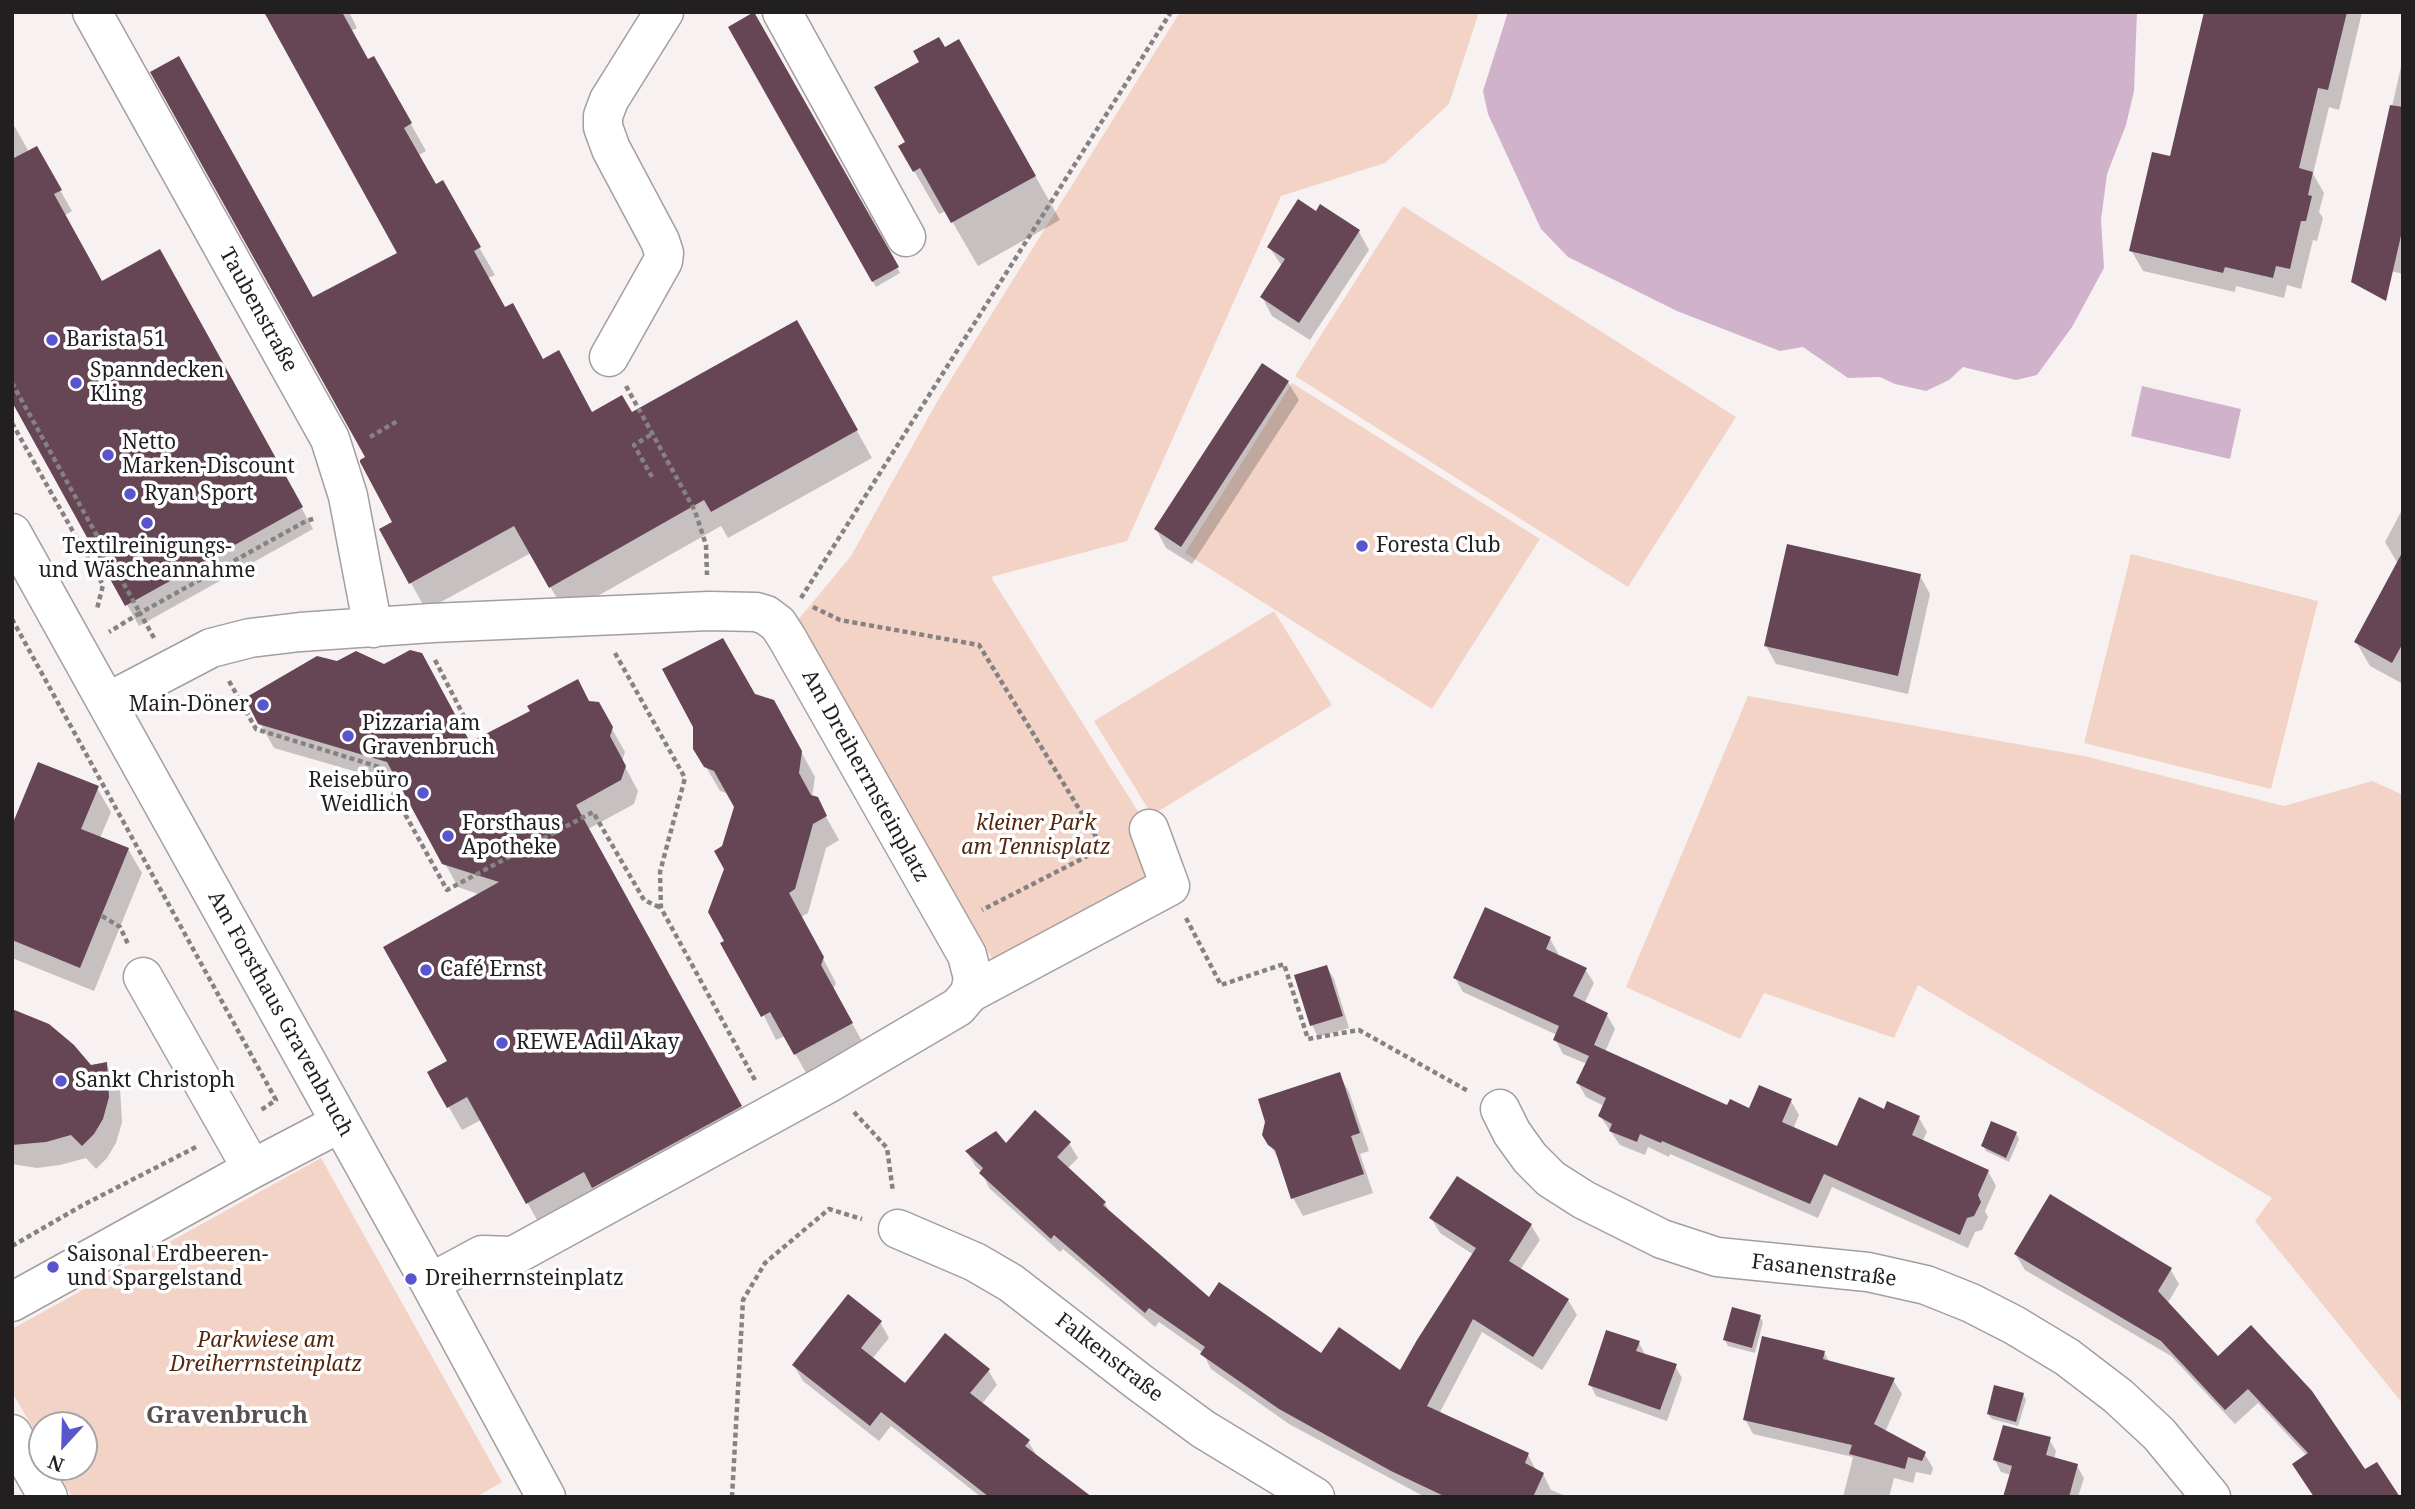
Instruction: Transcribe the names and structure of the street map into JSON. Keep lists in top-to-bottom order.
{
  "streets": {
    "street": [
      "Taubenstraße",
      "Am Dreiherrnsteinplatz",
      "Am Forsthaus Gravenbruch",
      "Fasanenstraße",
      "Falkenstraße"
    ]
  },
  "crossings": [
    ["Taubenstraße", "Am Dreiherrnsteinplatz"],
    ["Am Dreiherrnsteinplatz", "Am Forsthaus Gravenbruch"]
  ],
  "districts": ["Gravenbruch"],
  "parks": ["kleiner Park am Tennisplatz", "Parkwiese am Dreiherrnsteinplatz"],
  "places": [
    "Barista 51",
    "Spanndecken Kling",
    "Netto Marken-Discount",
    "Ryan Sport",
    "Textilreinigungs- und Wäscheannahme",
    "Foresta Club",
    "Main-Döner",
    "Pizzaria am Gravenbruch",
    "Reisebüro Weidlich",
    "Forsthaus Apotheke",
    "Café Ernst",
    "REWE Adil Akay",
    "Sankt Christoph",
    "Saisonal Erdbeeren- und Spargelstand",
    "Dreiherrnsteinplatz"
  ],
  "north": "bottom"
}
